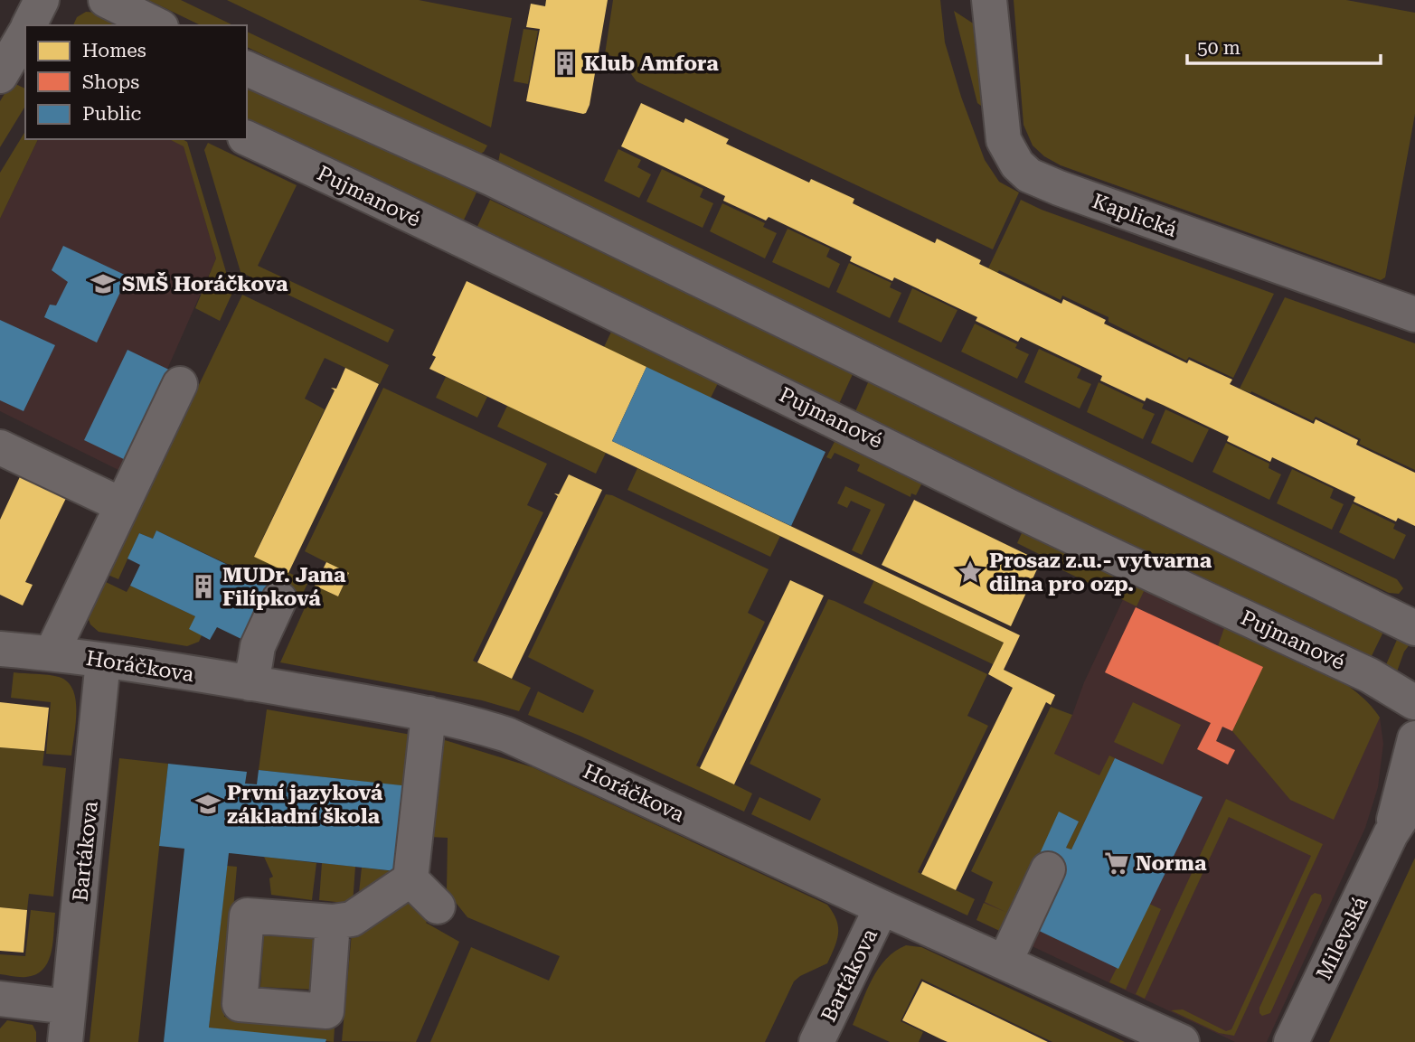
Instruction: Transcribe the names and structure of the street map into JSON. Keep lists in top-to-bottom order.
{
  "streets": {
    "street": [
      "Pujmanové",
      "Kaplická",
      "Horáčkova",
      "Bartákova",
      "Milevská"
    ]
  },
  "crossings": [
    ["Horáčkova", "Bartákova"]
  ],
  "places": {
    "building": ["Klub Amfora", "MUDr. Jana Filípková"],
    "school or university": ["SMŠ Horáčkova", "První jazyková základní škola"],
    "place": ["Prosaz z.u.- vytvarna dilna pro ozp."],
    "supermarket": ["Norma"]
  },
  "legend": ["Homes", "Shops", "Public"],
  "scale_bar": "50 m"
}
